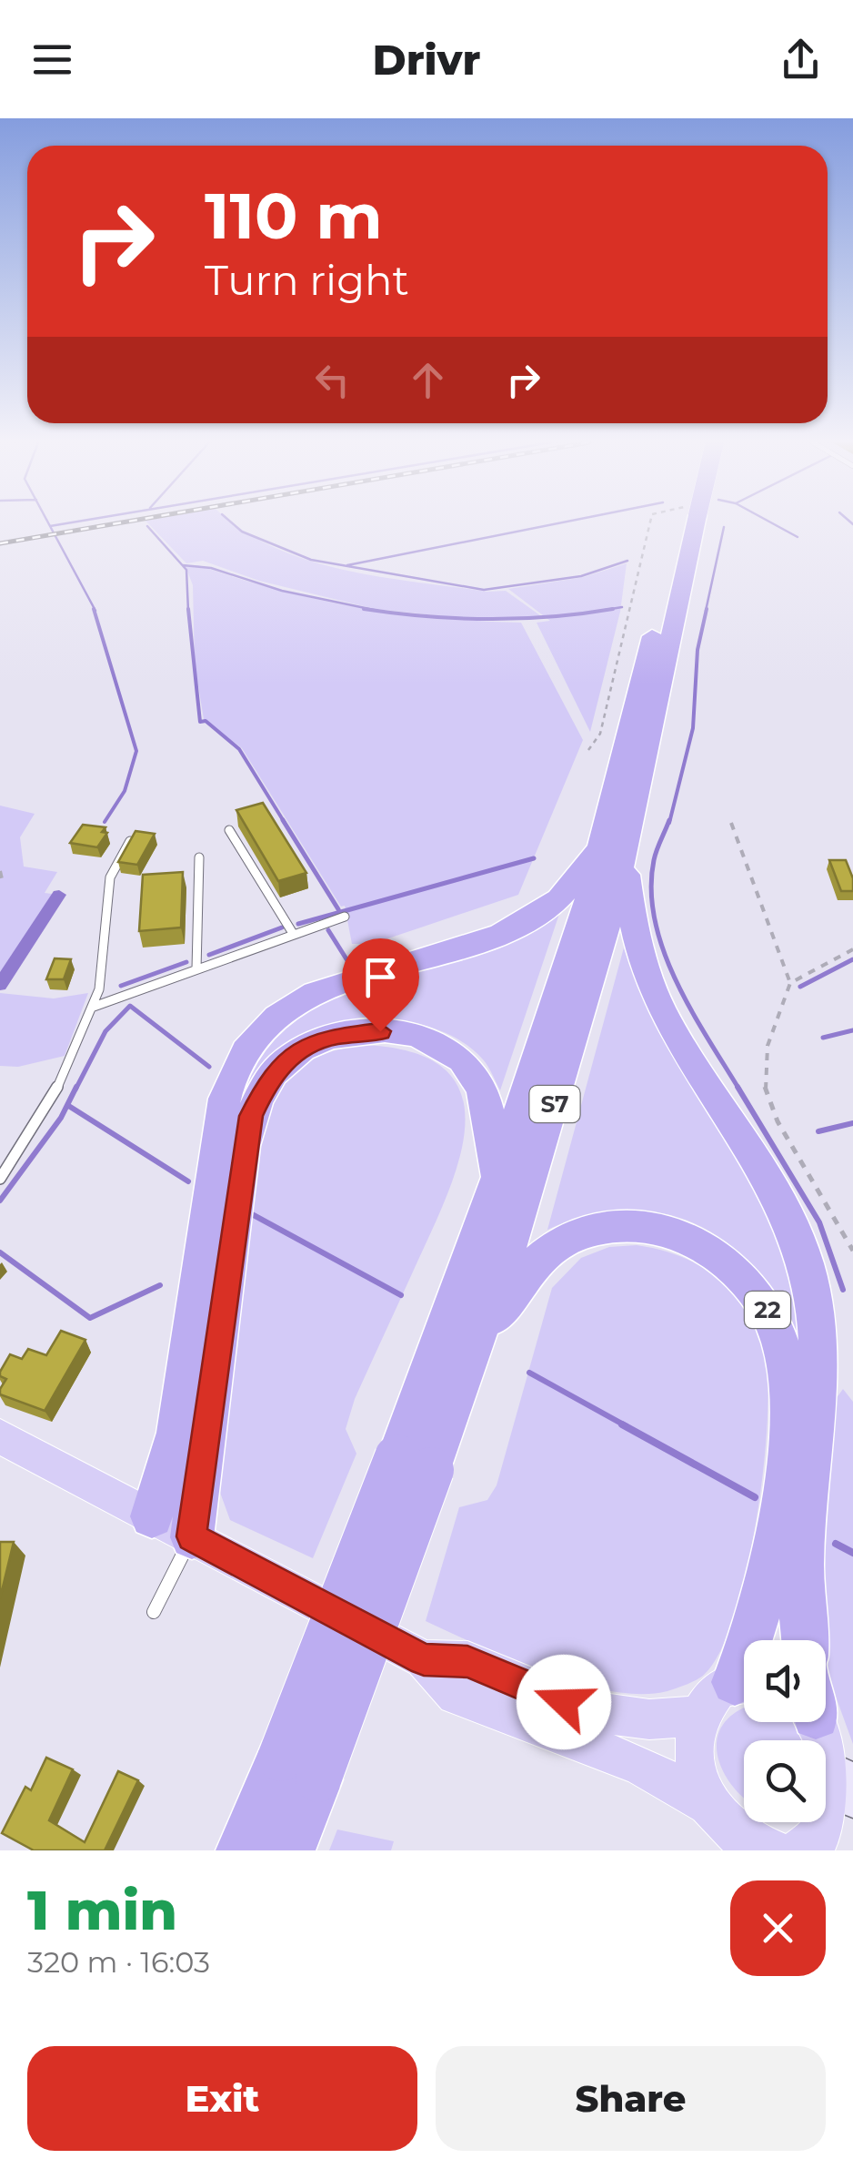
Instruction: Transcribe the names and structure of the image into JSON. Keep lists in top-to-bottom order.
{
  "streets": {
    "highway": ["S7", "22"]
  },
  "crossings": [
    ["S7", "22"]
  ],
  "page": {
    "header": "Drivr",
    "turn": ["110 m", "Turn right"],
    "heading": ["1 min", "320 m · 16:03"],
    "buttons": ["Exit", "Share"]
  }
}
